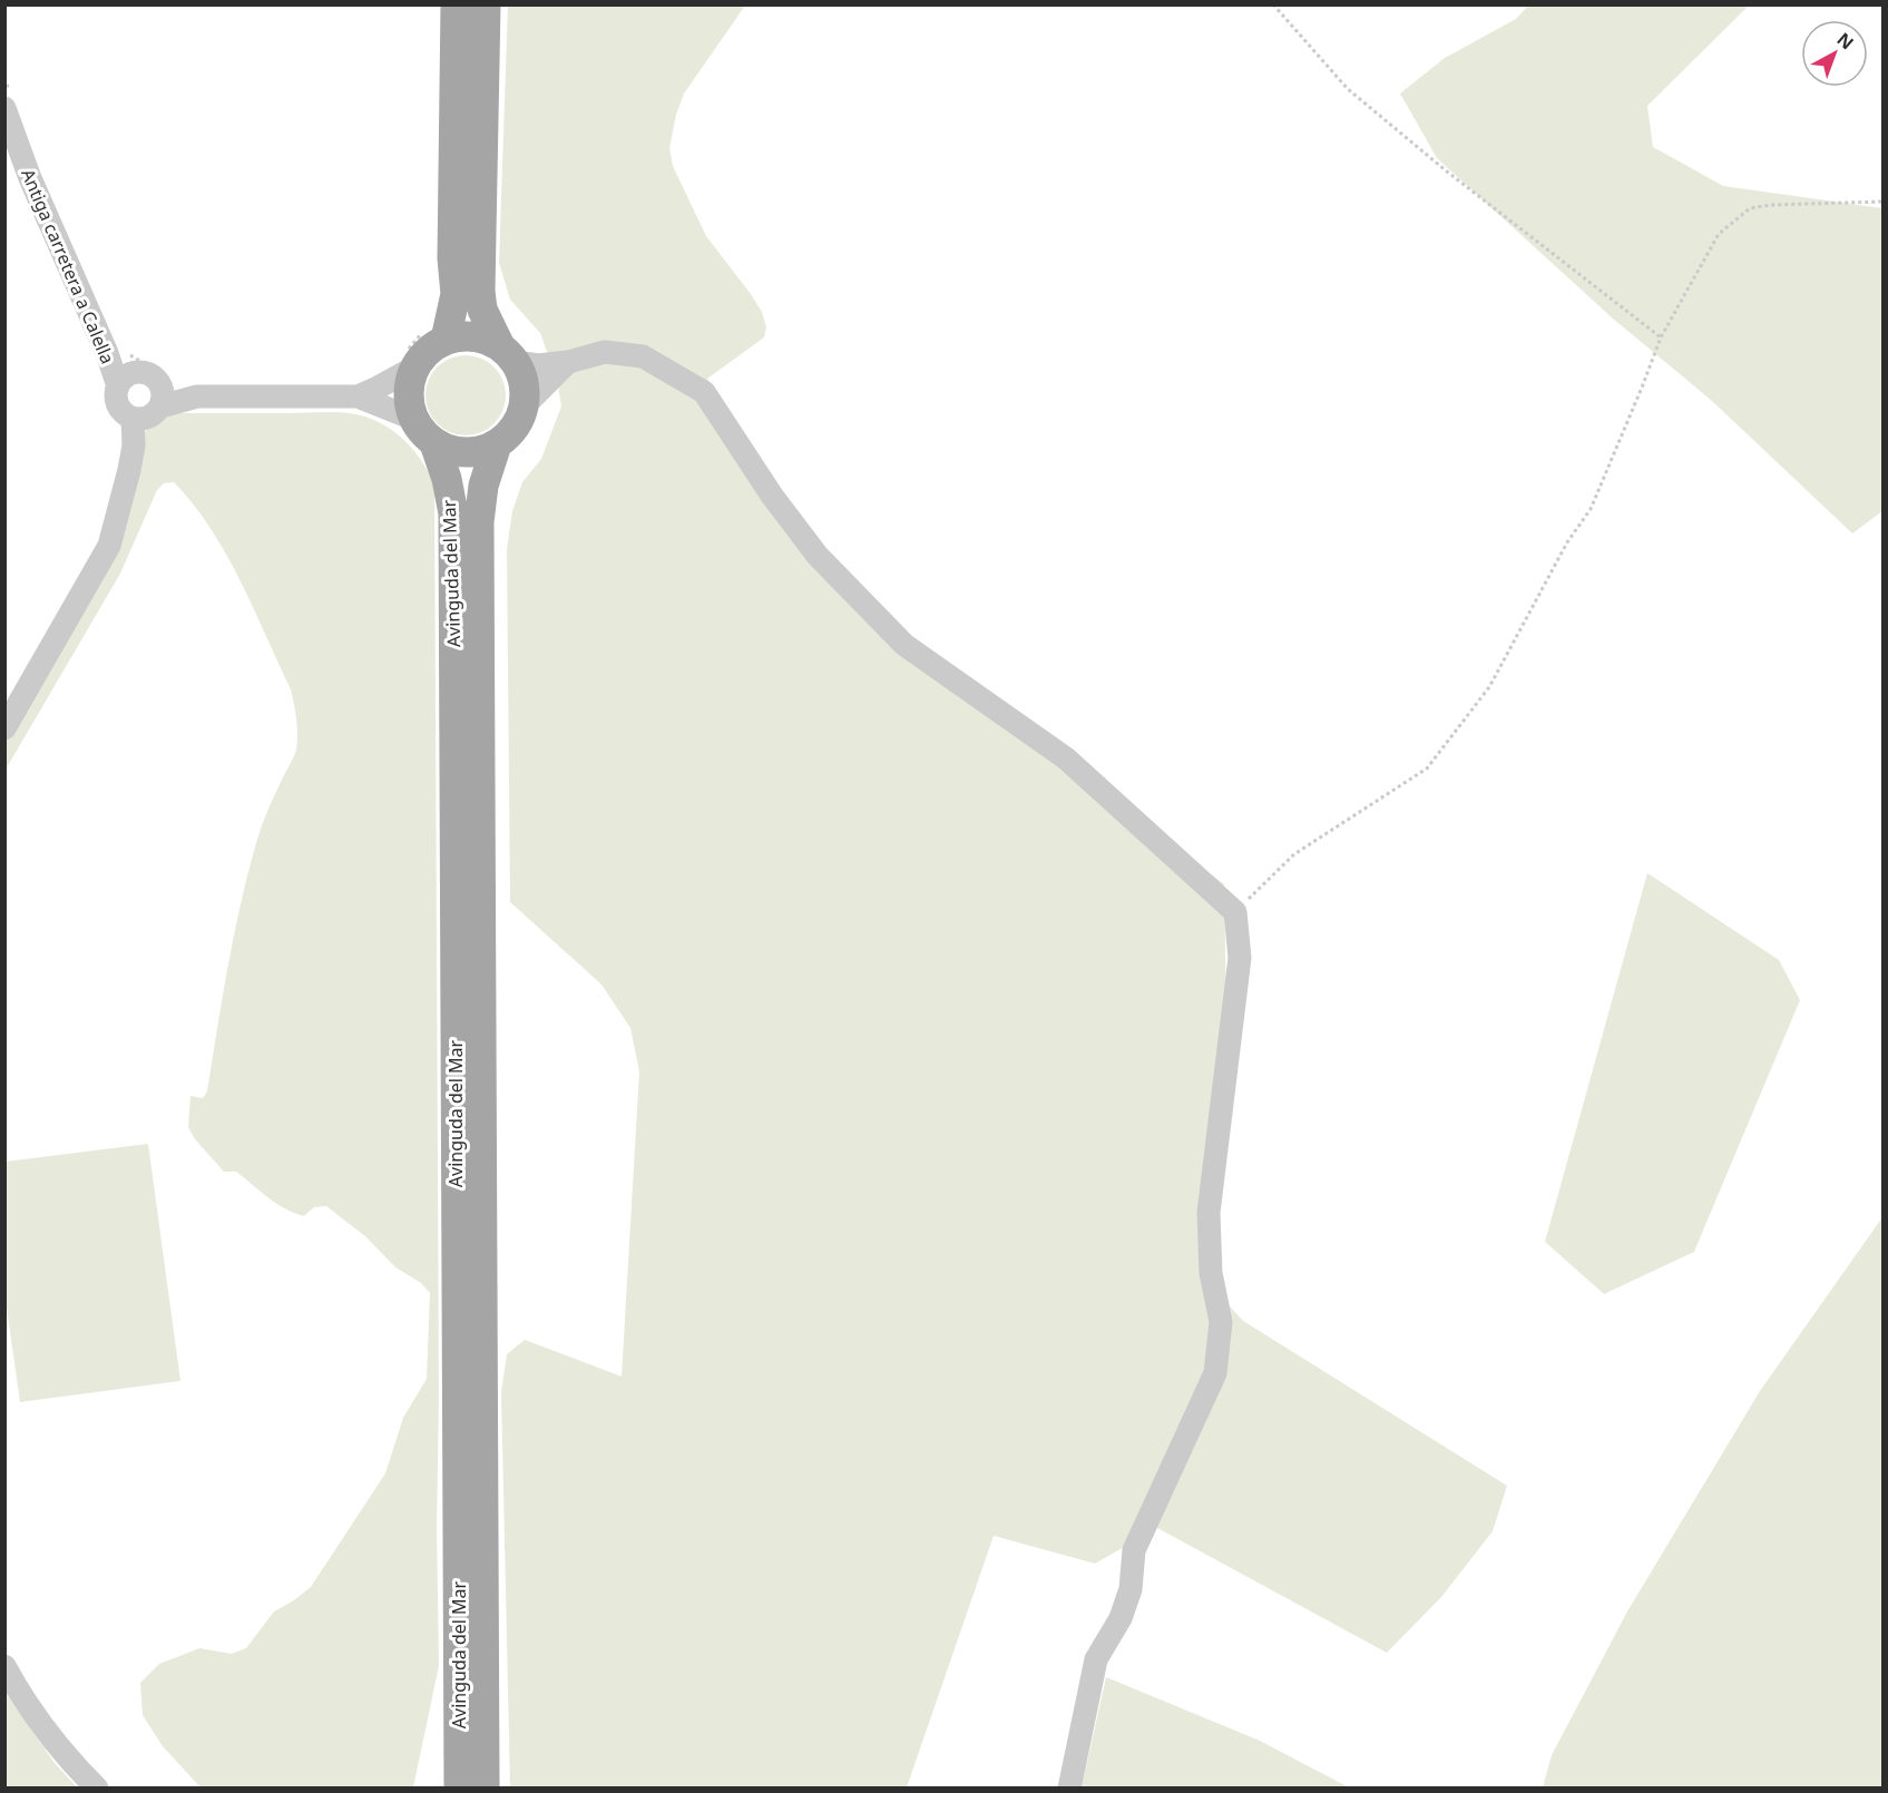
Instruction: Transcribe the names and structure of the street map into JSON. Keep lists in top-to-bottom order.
{
  "streets": {
    "main road": ["Avinguda del Mar"],
    "street": ["Antiga carretera a Calella"]
  },
  "north": "top right"
}
